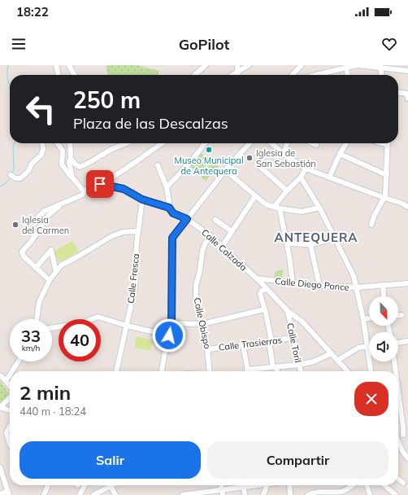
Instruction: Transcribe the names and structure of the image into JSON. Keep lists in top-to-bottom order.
{
  "streets": {
    "street": [
      "Calle Calzada",
      "Calle Fresca",
      "Calle Diego Ponce",
      "Calle Obispo",
      "Calle Toril",
      "Calle Trasierras"
    ]
  },
  "crossings": [
    ["Calle Calzada", "Calle Fresca"],
    ["Calle Calzada", "Calle Diego Ponce"],
    ["Calle Calzada", "Calle Obispo"],
    ["Calle Calzada", "Calle Toril"],
    ["Calle Obispo", "Calle Trasierras"],
    ["Calle Toril", "Calle Trasierras"]
  ],
  "districts": ["ANTEQUERA"],
  "places": ["Museo Municipal de Antequera", "Iglesia de San Sebastián", "Iglesia del Carmen"],
  "north": "bottom",
  "page": {
    "status": "18:22",
    "header": "GoPilot",
    "turn": ["250 m", "Plaza de las Descalzas"],
    "speed": "33 km/h",
    "limit": "40",
    "heading": ["2 min", "440 m · 18:24"],
    "buttons": ["Salir", "Compartir"]
  }
}
